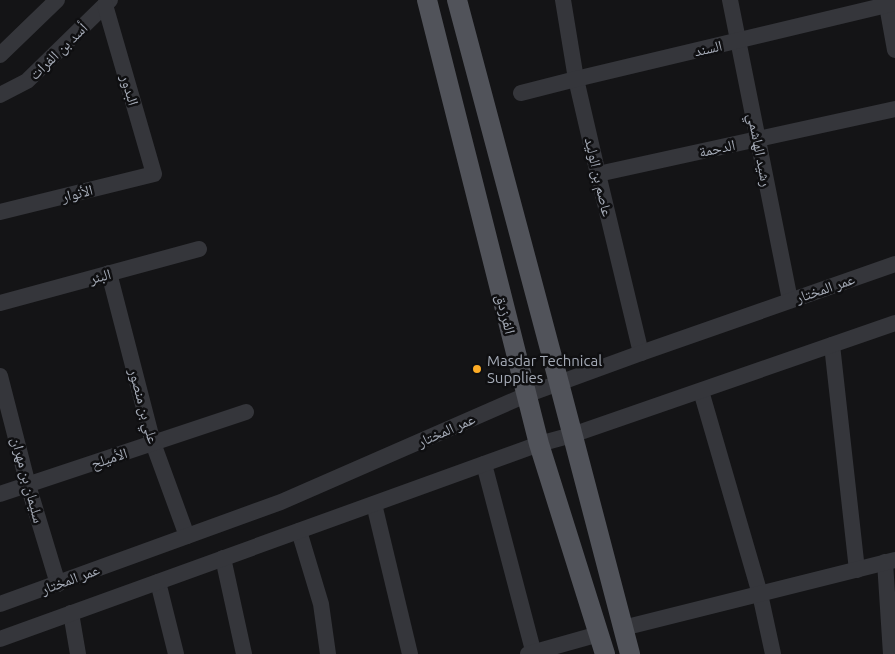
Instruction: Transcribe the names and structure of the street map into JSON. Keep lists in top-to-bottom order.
{
  "streets": {
    "main road": ["الفرزدق"],
    "street": [
      "السند",
      "أسد بن الفرات",
      "البدور",
      "الدحمة",
      "رشيد الهاشمي",
      "عاصم بن الوليد",
      "الأنوار",
      "البئر",
      "عمر المختار",
      "علي بن منصور",
      "الأميلح",
      "سليمان بن مهران"
    ]
  },
  "crossings": [
    ["السند", "رشيد الهاشمي"],
    ["السند", "عاصم بن الوليد"],
    ["أسد بن الفرات", "البدور"],
    ["البدور", "الأنوار"],
    ["الدحمة", "رشيد الهاشمي"],
    ["الدحمة", "عاصم بن الوليد"],
    ["رشيد الهاشمي", "عمر المختار"],
    ["عاصم بن الوليد", "عمر المختار"],
    ["البئر", "علي بن منصور"],
    ["عمر المختار", "الفرزدق"],
    ["عمر المختار", "علي بن منصور"],
    ["عمر المختار", "سليمان بن مهران"],
    ["علي بن منصور", "الأميلح"],
    ["الأميلح", "سليمان بن مهران"]
  ],
  "places": ["Masdar Technical Supplies"]
}
